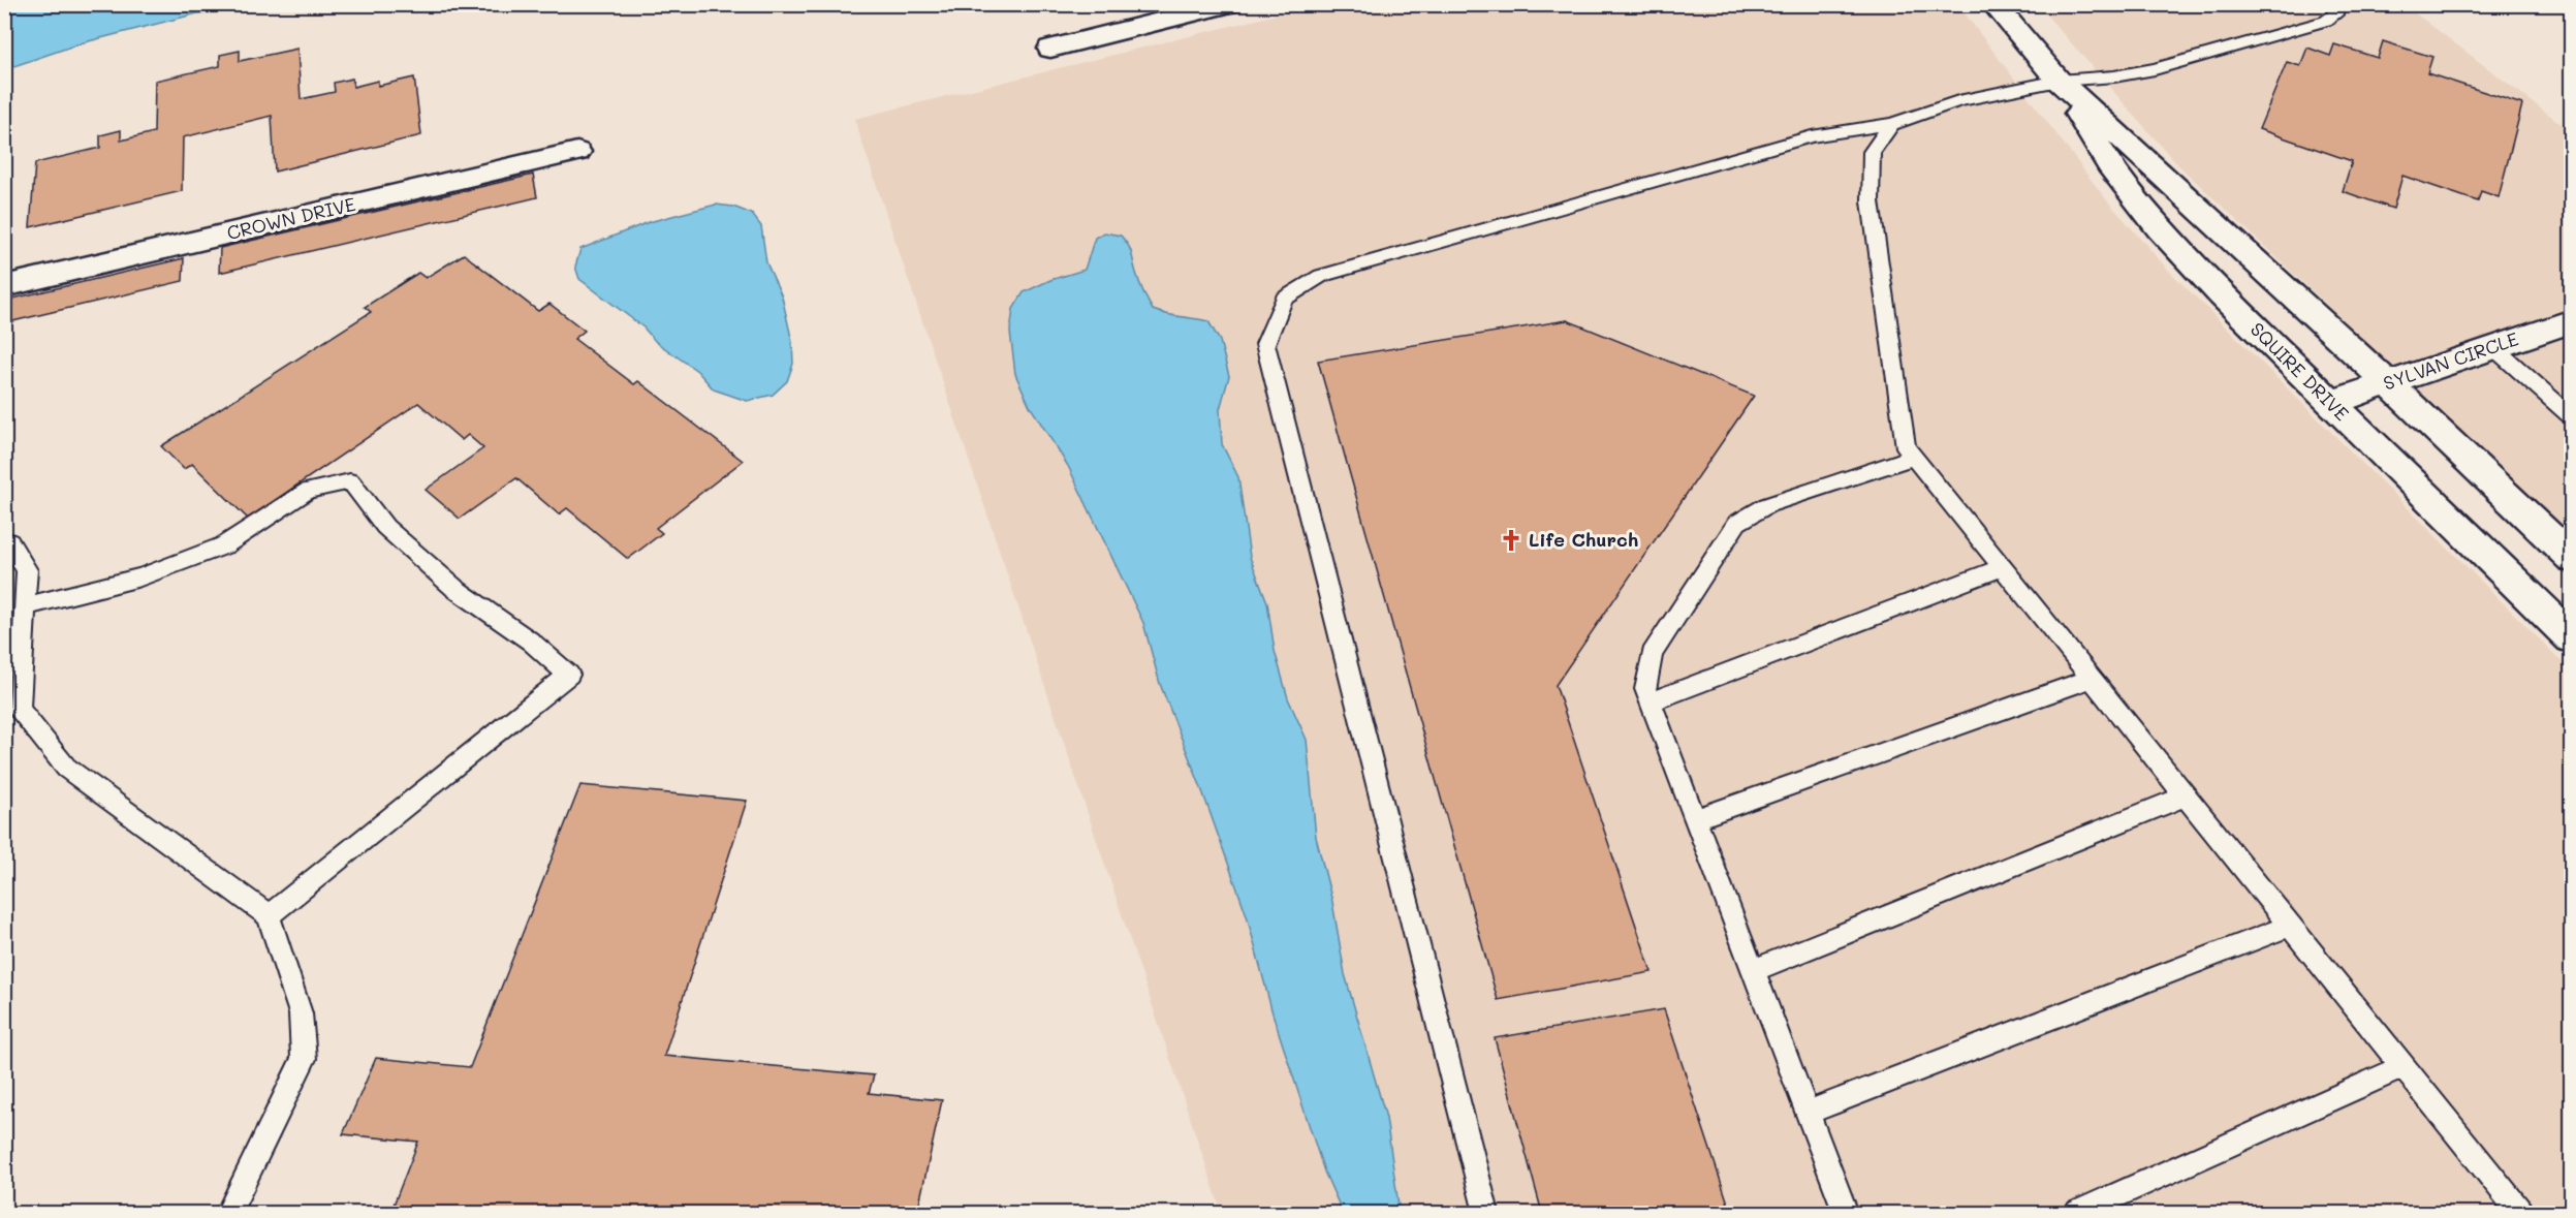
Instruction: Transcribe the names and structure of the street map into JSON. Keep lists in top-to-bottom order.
{
  "streets": {
    "street": ["CROWN DRIVE", "SYLVAN CIRCLE", "SQUIRE DRIVE"]
  },
  "crossings": [
    ["SYLVAN CIRCLE", "SQUIRE DRIVE"]
  ],
  "places": {
    "church": ["Life Church"]
  }
}
